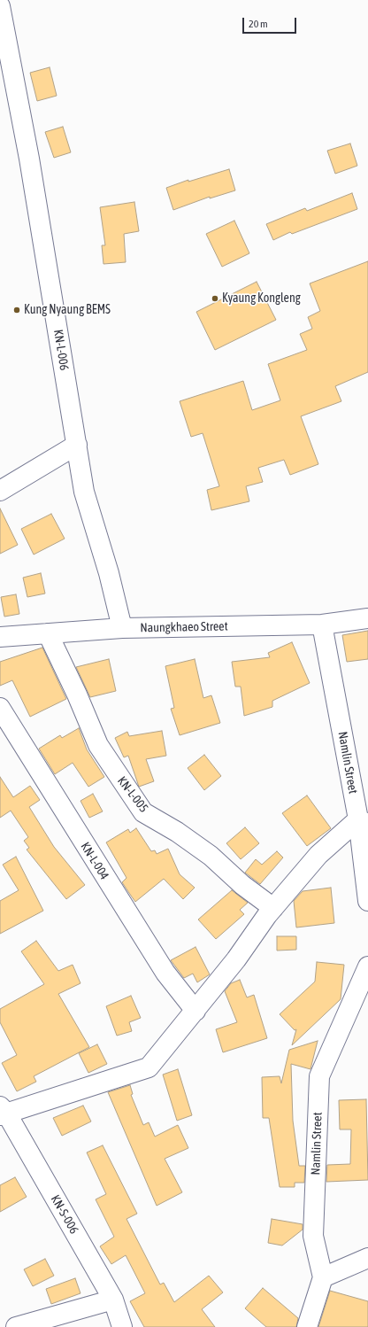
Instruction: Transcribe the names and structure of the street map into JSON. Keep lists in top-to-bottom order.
{
  "streets": {
    "street": [
      "KN-L-006",
      "Naungkhaeo Street",
      "Namlin Street",
      "KN-L-005",
      "KN-L-004",
      "KN-S-006"
    ]
  },
  "crossings": [
    ["KN-L-006", "Naungkhaeo Street"],
    ["Naungkhaeo Street", "Namlin Street"],
    ["Naungkhaeo Street", "KN-L-005"]
  ],
  "places": ["Kyaung Kongleng", "Kung Nyaung BEMS"],
  "scale_bar": "20 m"
}
